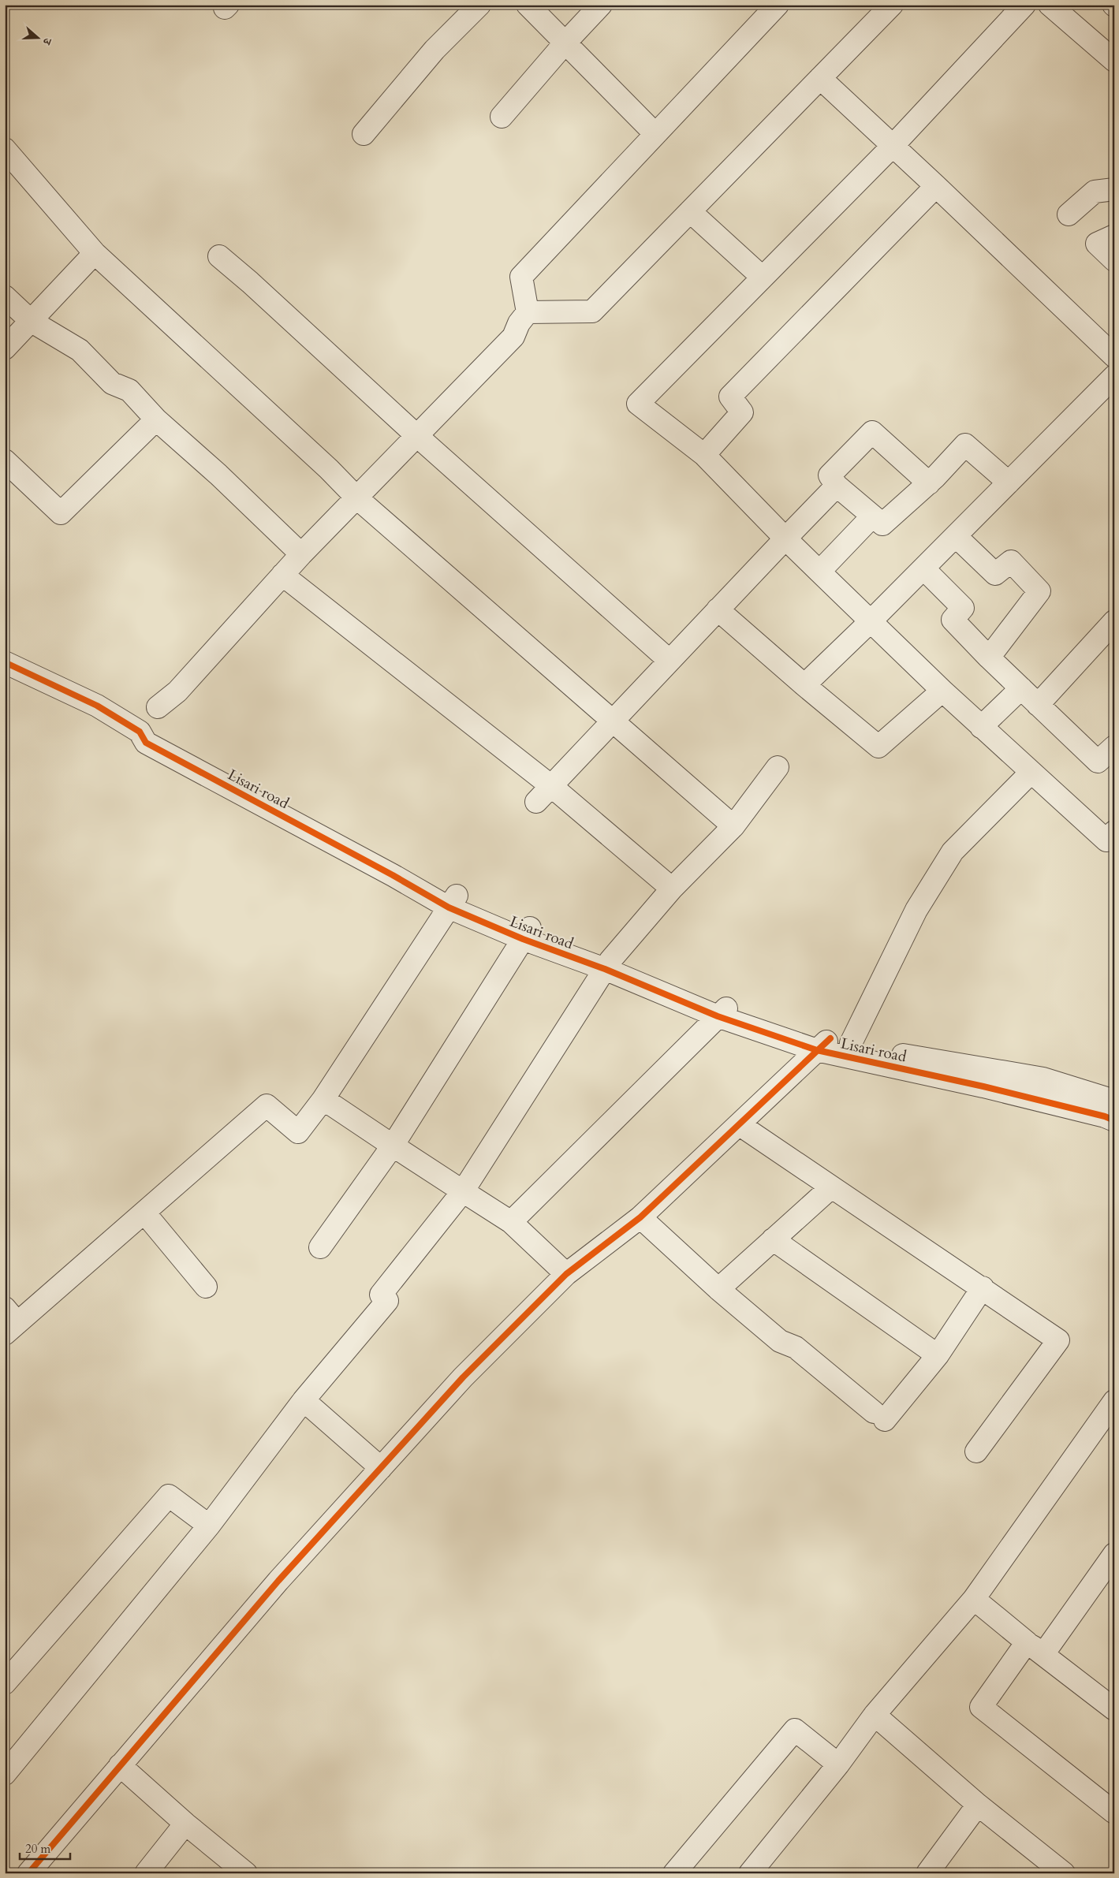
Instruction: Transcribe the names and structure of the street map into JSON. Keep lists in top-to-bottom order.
{
  "streets": {
    "street": ["Lisari road"]
  },
  "scale_bar": "20 m",
  "north": "right"
}
